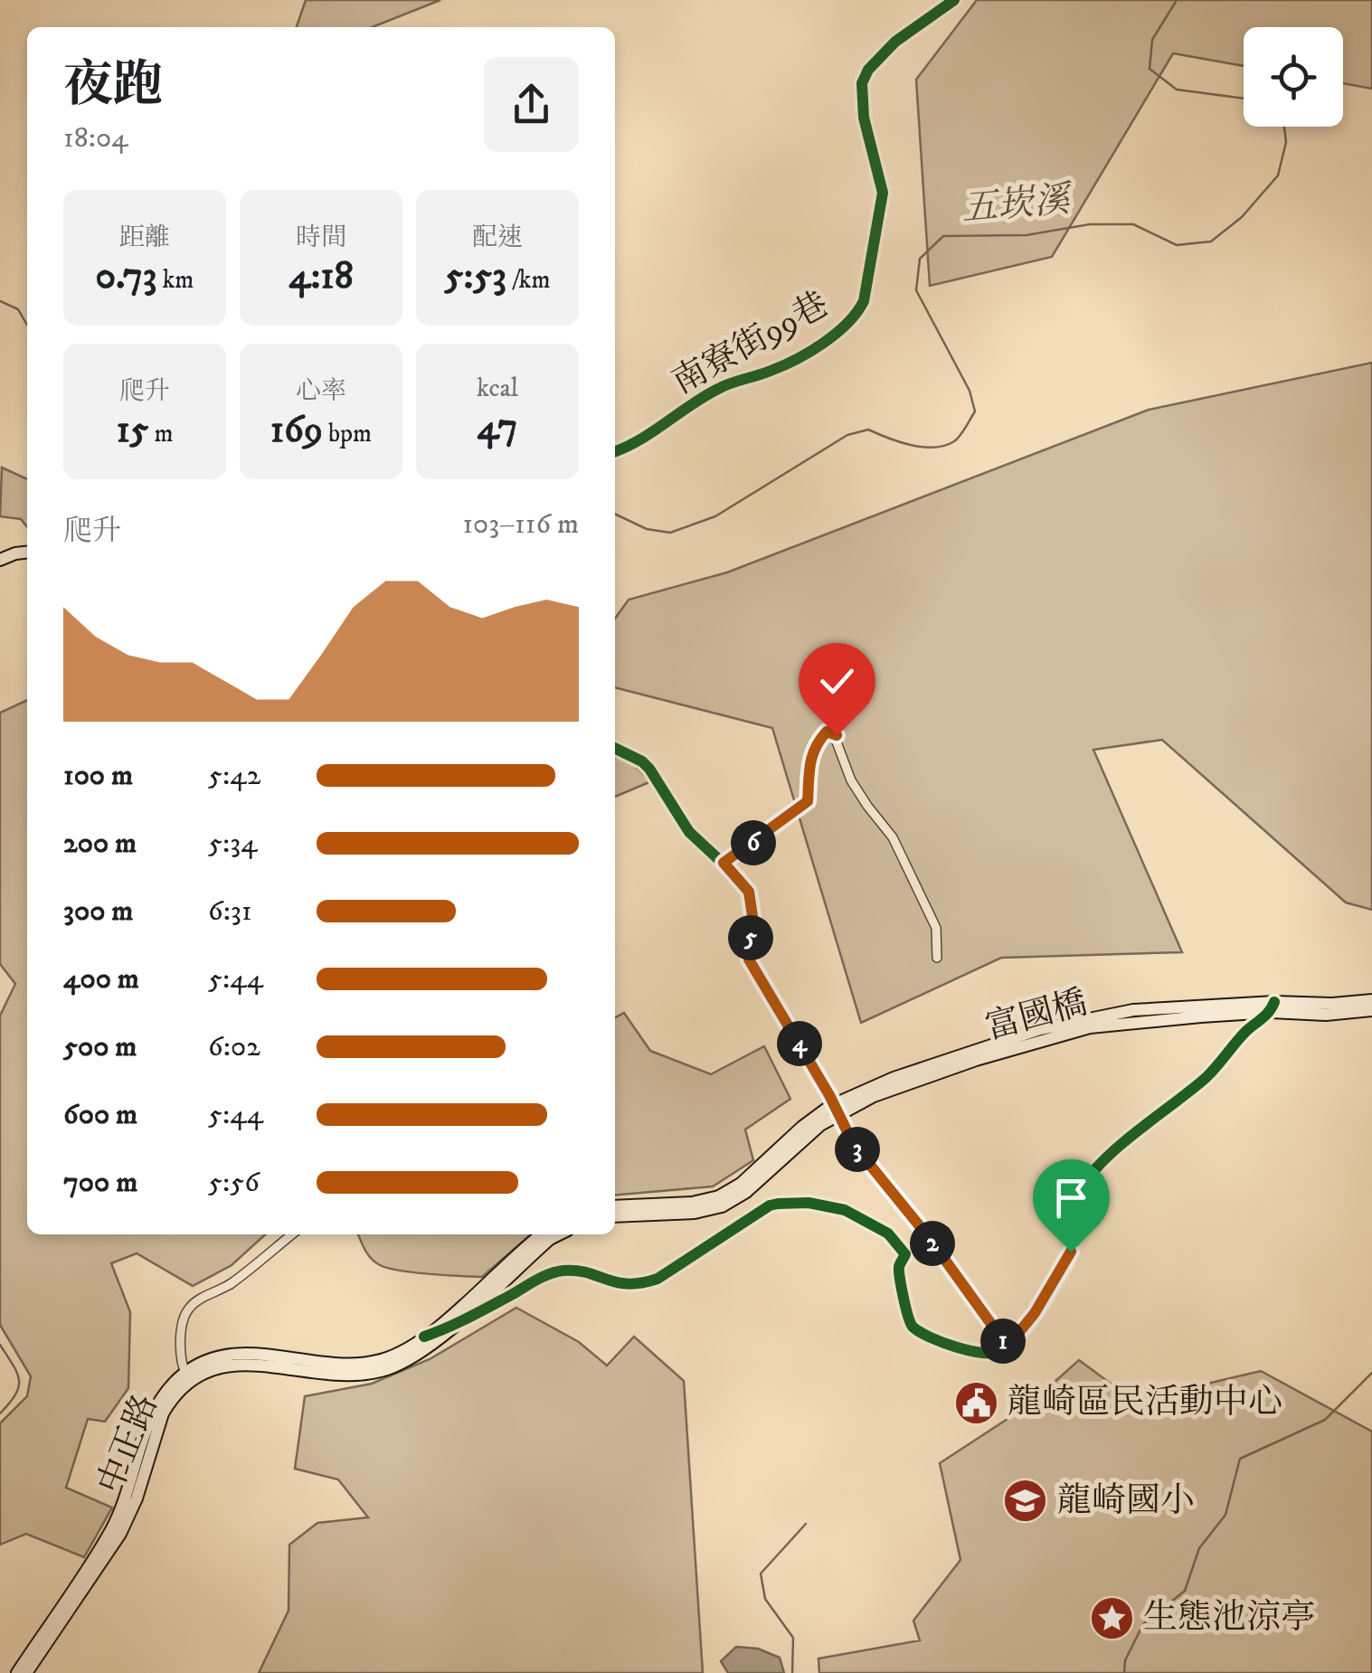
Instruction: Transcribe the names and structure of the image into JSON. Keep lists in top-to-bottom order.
{
  "streets": {
    "main road": ["南寮街99巷", "富國橋", "中正路"]
  },
  "water": ["五崁溪"],
  "places": {
    "public building": ["龍崎區民活動中心"],
    "school or university": ["龍崎國小"],
    "place": ["生態池涼亭"]
  },
  "page": {
    "heading": ["夜跑", "18:04"],
    "stats": [
      ["距離", "0.73 km"],
      ["時間", "4:18"],
      ["配速", "5:53 /km"],
      ["爬升", "15 m"],
      ["心率", "169 bpm"],
      ["kcal", "47"]
    ],
    "chart": ["爬升", "103–116 m"],
    "list": [
      {
        "name": "100 m",
        "note": "5:42"
      },
      {
        "name": "200 m",
        "note": "5:34"
      },
      {
        "name": "300 m",
        "note": "6:31"
      },
      {
        "name": "400 m",
        "note": "5:44"
      },
      {
        "name": "500 m",
        "note": "6:02"
      },
      {
        "name": "600 m",
        "note": "5:44"
      },
      {
        "name": "700 m",
        "note": "5:56"
      }
    ],
    "pins": [
      "6",
      "5",
      "4",
      "3",
      "2",
      "1"
    ]
  }
}
